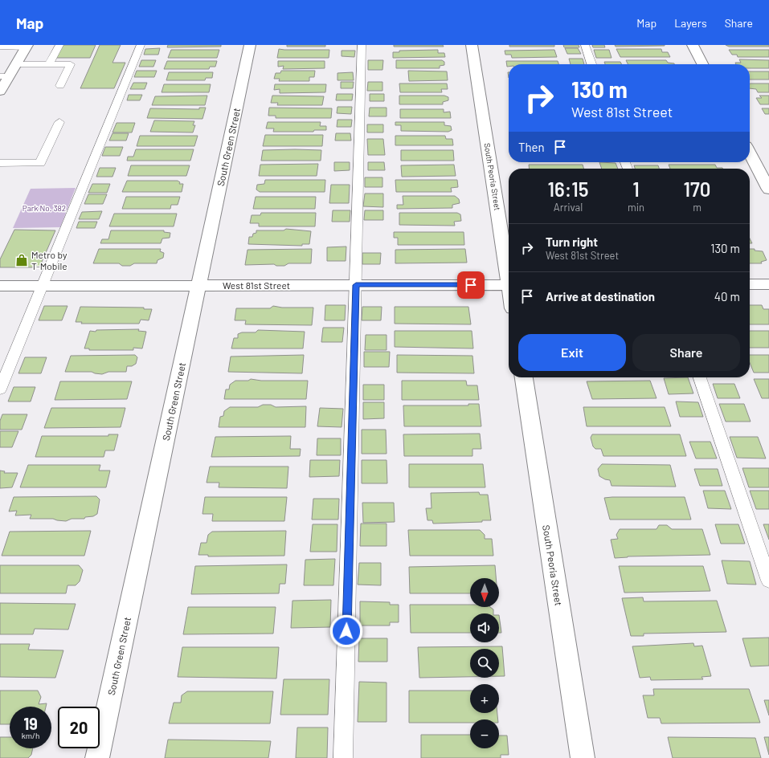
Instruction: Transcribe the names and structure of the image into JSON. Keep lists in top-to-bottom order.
{
  "streets": {
    "street": ["South Green Street", "South Peoria Street", "West 81st Street"]
  },
  "crossings": [
    ["South Green Street", "West 81st Street"]
  ],
  "parks": ["Park No. 382"],
  "places": {
    "shop": ["Metro by T-Mobile"]
  },
  "north": "bottom",
  "page": {
    "header": "Map",
    "nav": ["Map", "Layers", "Share"],
    "turn": ["130 m", "West 81st Street"],
    "then": "Then",
    "eta": [
      "16:15",
      "Arrival",
      "1",
      "min",
      "170",
      "m"
    ],
    "list": [
      {
        "name": "Turn right",
        "note": "West 81st Street",
        "value": "130 m"
      },
      {
        "name": "Arrive at destination",
        "value": "40 m"
      }
    ],
    "buttons": ["Exit", "Share"],
    "map_buttons": ["+", "−"],
    "speed": "19 km/h",
    "limit": "20"
  }
}
